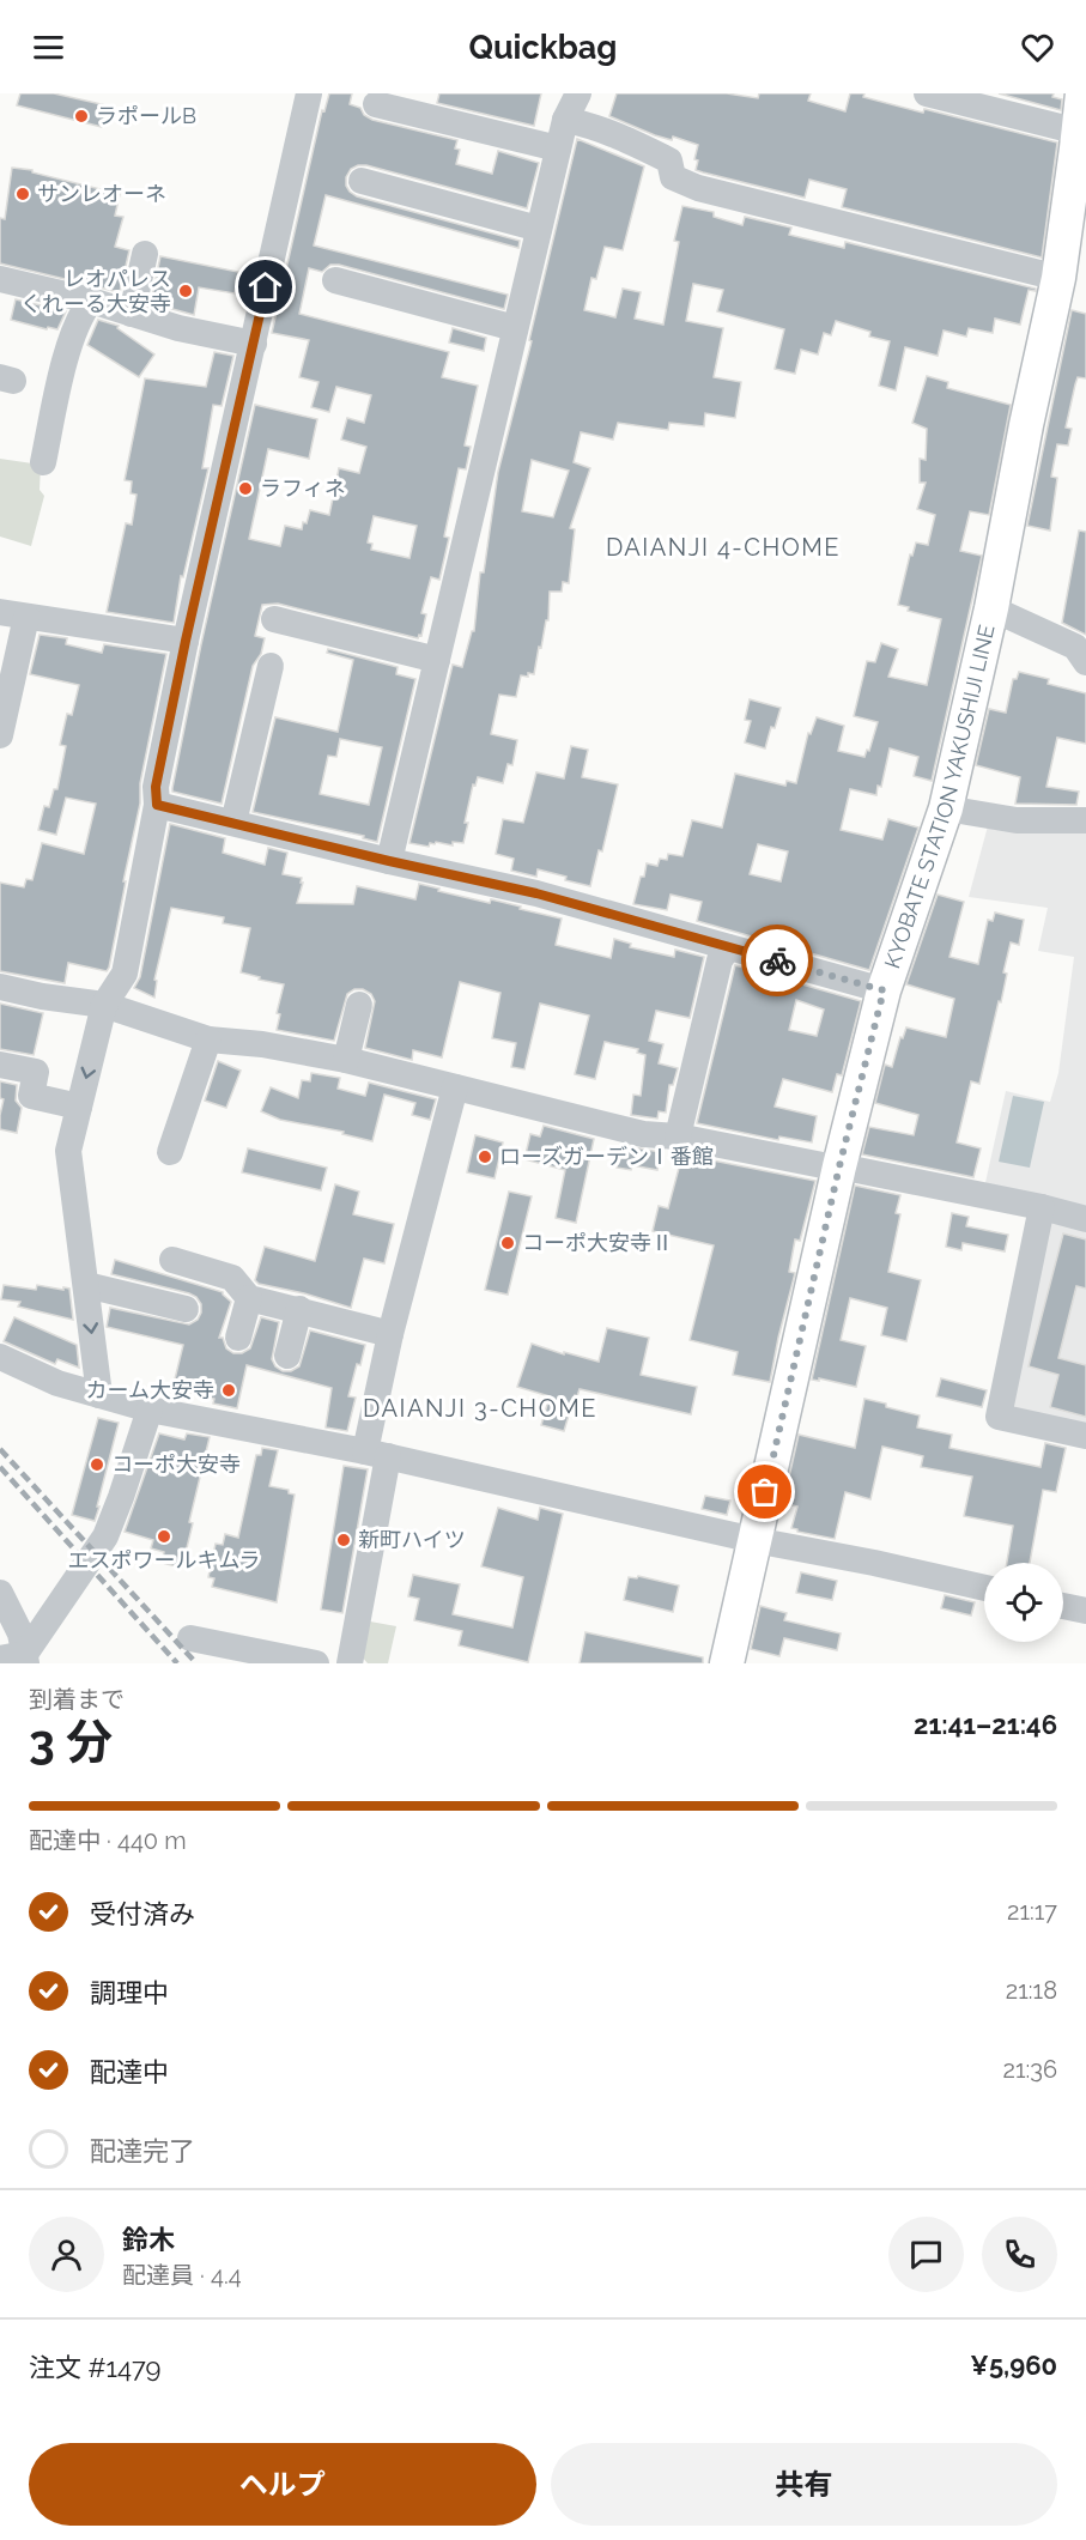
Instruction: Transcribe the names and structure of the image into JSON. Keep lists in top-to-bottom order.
{
  "streets": {
    "main road": ["KYOBATE STATION YAKUSHIJI LINE"]
  },
  "districts": ["DAIANJI 4-CHOME", "DAIANJI 3-CHOME"],
  "places": [
    "ラポールB",
    "サンレオーネ",
    "レオパレス くれーる大安寺",
    "ラフィネ",
    "ローズガーデンⅠ番館",
    "コーポ大安寺Ⅱ",
    "カーム大安寺",
    "コーポ大安寺",
    "エスポワールキムラ",
    "新町ハイツ"
  ],
  "page": {
    "header": "Quickbag",
    "heading": ["3 分", "到着まで", "21:41–21:46"],
    "panel": [
      "鈴木",
      "配達員 · 4.4",
      "注文 #1479",
      "¥5,960"
    ],
    "bar": "配達中 · 440 m",
    "list": [
      ["受付済み", "21:17"],
      ["調理中", "21:18"],
      ["配達中", "21:36"],
      "配達完了"
    ],
    "buttons": ["ヘルプ", "共有"]
  }
}
